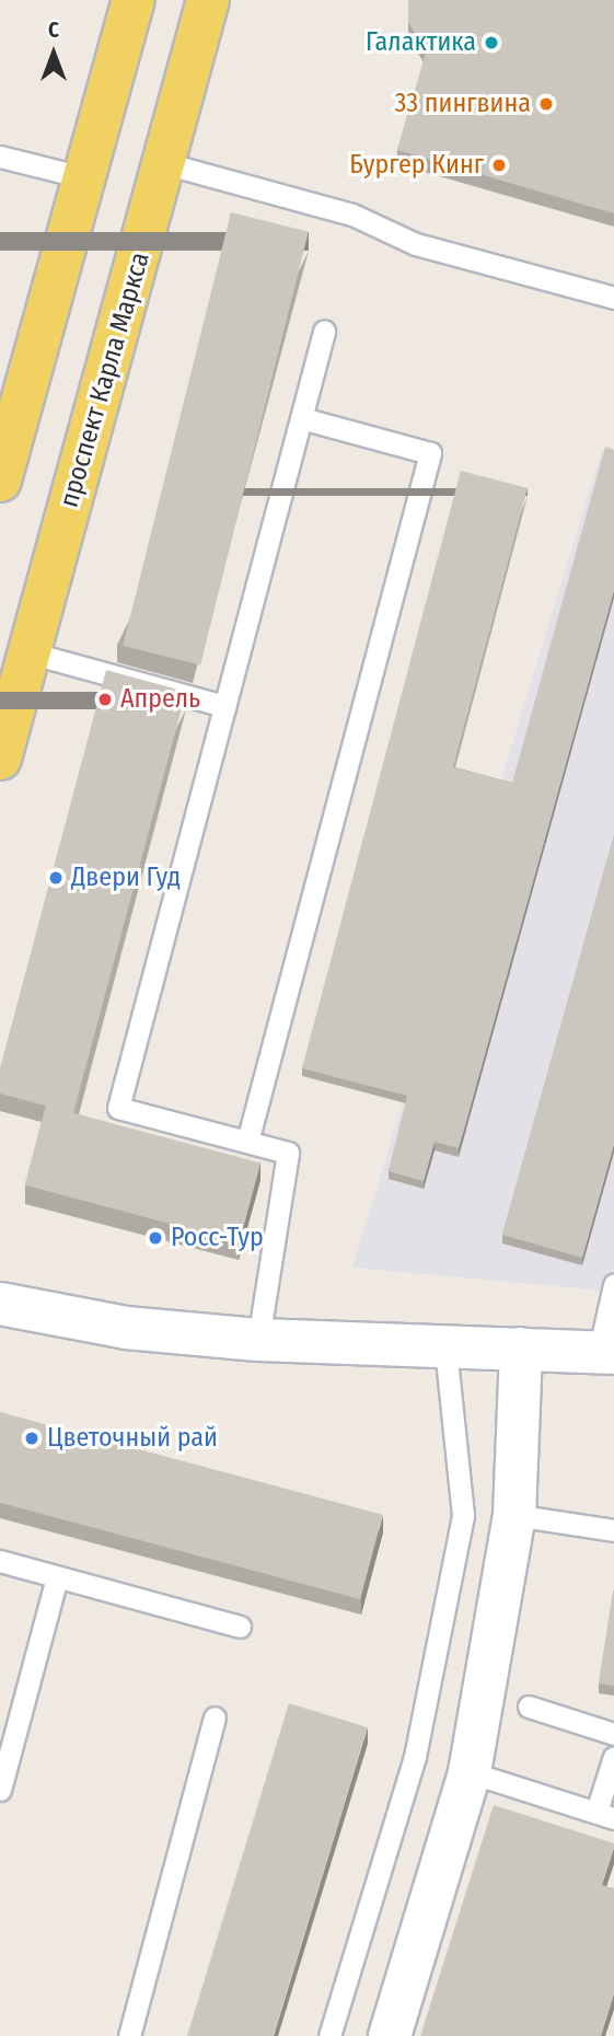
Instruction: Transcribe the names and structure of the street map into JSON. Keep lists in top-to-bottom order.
{
  "streets": {
    "main road": ["проспект Карла Маркса"]
  },
  "places": [
    "Галактика",
    "33 пингвина",
    "Бургер Кинг",
    "Апрель",
    "Двери Гуд",
    "Росс-Тур",
    "Цветочный рай"
  ],
  "north": "top"
}
